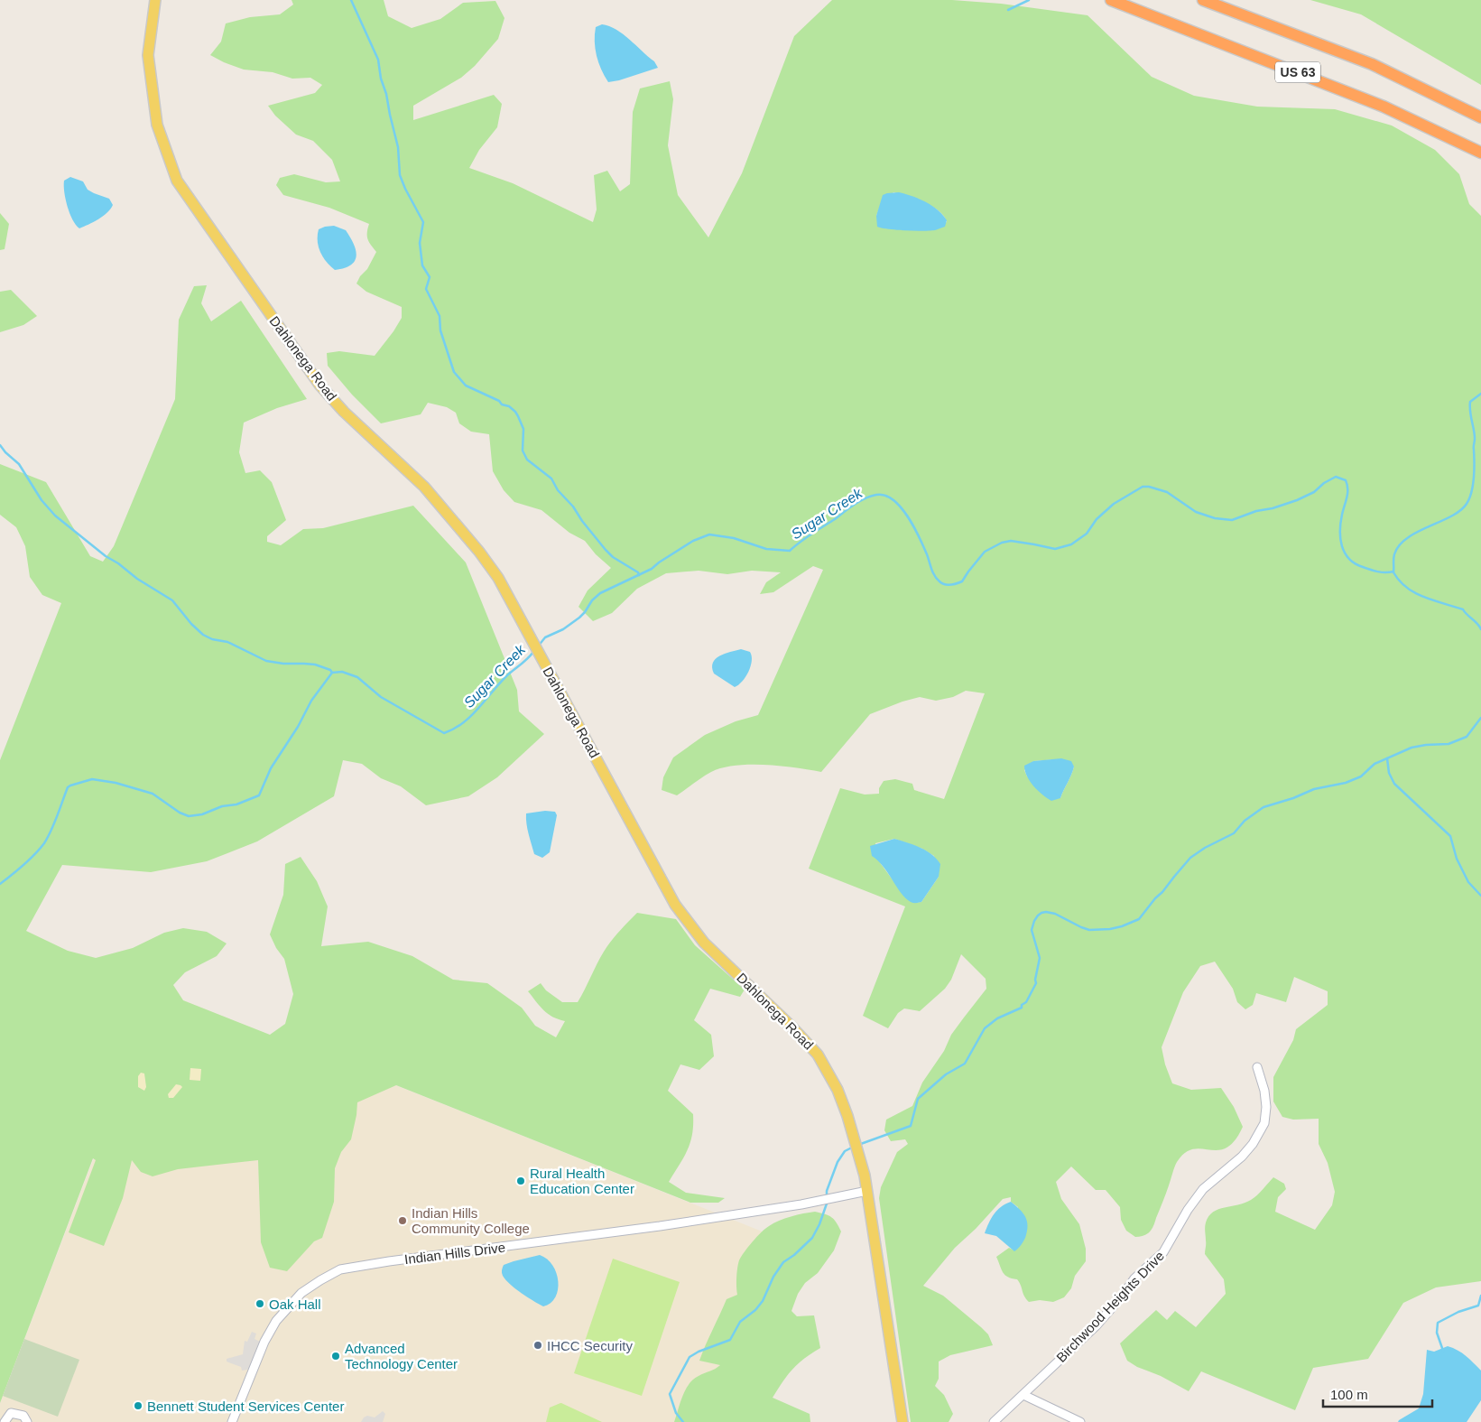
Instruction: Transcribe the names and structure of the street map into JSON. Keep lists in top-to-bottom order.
{
  "streets": {
    "highway": ["US 63"],
    "main road": ["Dahlonega Road"],
    "street": ["Indian Hills Drive", "Birchwood Heights Drive"]
  },
  "crossings": [
    ["Dahlonega Road", "Indian Hills Drive"]
  ],
  "water": ["Sugar Creek"],
  "places": [
    "Rural Health Education Center",
    "Indian Hills Community College",
    "Oak Hall",
    "IHCC Security",
    "Advanced Technology Center",
    "Bennett Student Services Center"
  ],
  "scale_bar": "100 m"
}
